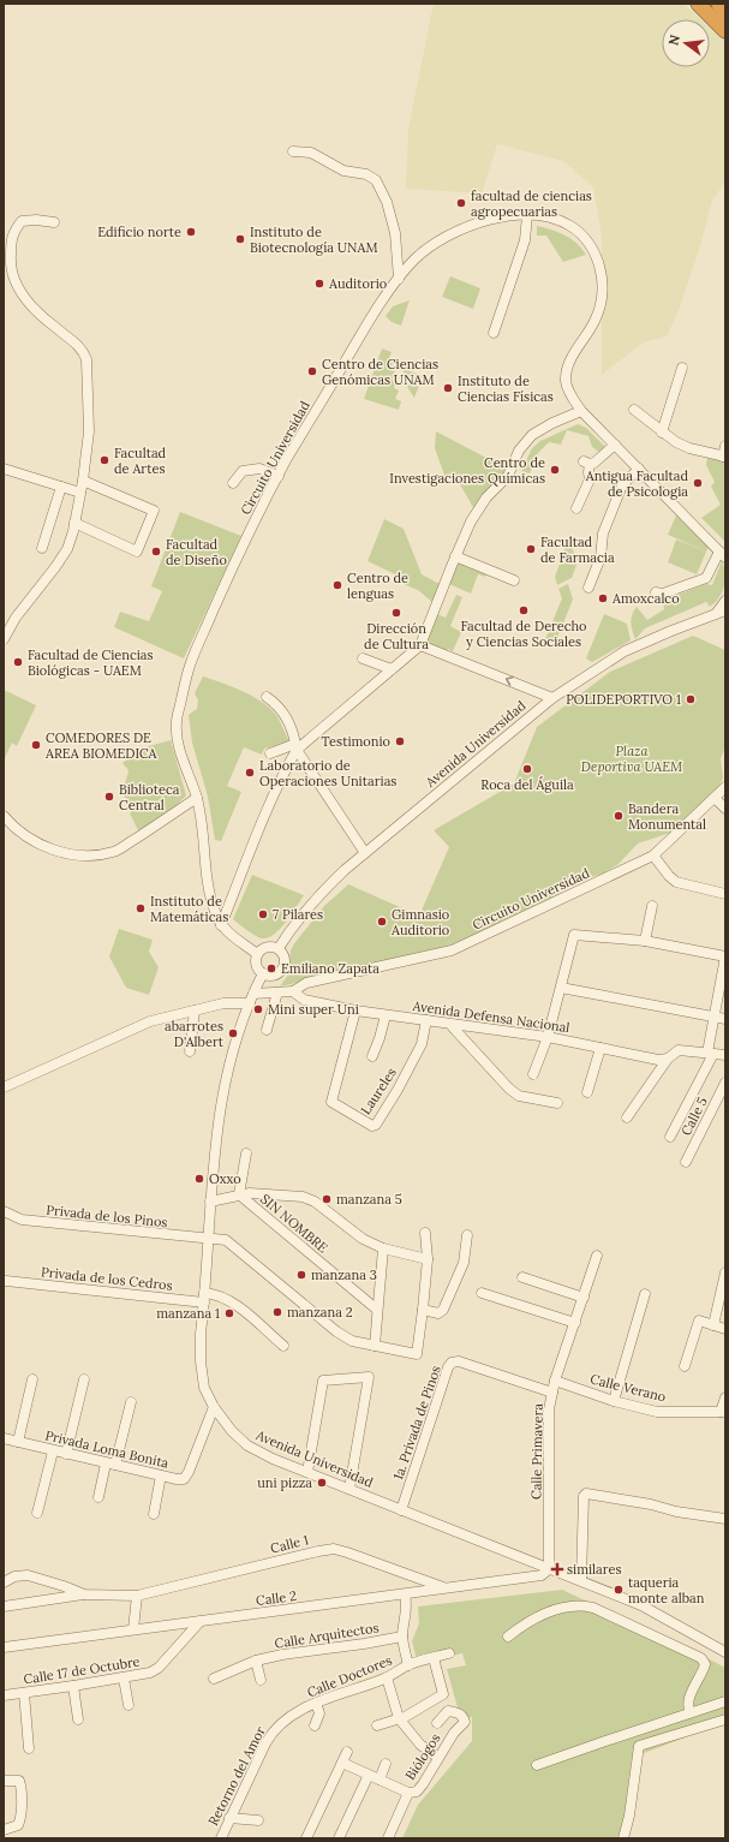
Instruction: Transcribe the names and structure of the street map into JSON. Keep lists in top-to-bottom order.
{
  "streets": {
    "street": [
      "Circuito Universidad",
      "Avenida Universidad",
      "Avenida Defensa Nacional",
      "Laureles",
      "Calle 5",
      "Privada de los Pinos",
      "SIN NOMBRE",
      "Privada de los Cedros",
      "Calle Verano",
      "1a. Privada de Pinos",
      "Privada Loma Bonita",
      "Calle Primavera",
      "Calle 1",
      "Calle 2",
      "Calle Arquitectos",
      "Calle 17 de Octubre",
      "Calle Doctores",
      "Biólogos",
      "Retorno del Amor"
    ]
  },
  "crossings": [
    ["Circuito Universidad", "Avenida Universidad"],
    ["Circuito Universidad", "Avenida Defensa Nacional"],
    ["Avenida Universidad", "Privada de los Pinos"],
    ["Avenida Universidad", "SIN NOMBRE"],
    ["Avenida Universidad", "Privada de los Cedros"],
    ["Avenida Universidad", "1a. Privada de Pinos"],
    ["Avenida Universidad", "Privada Loma Bonita"],
    ["Avenida Universidad", "Calle Primavera"],
    ["Avenida Universidad", "Calle 2"],
    ["Avenida Defensa Nacional", "Laureles"],
    ["Calle Verano", "Calle Primavera"],
    ["1a. Privada de Pinos", "Calle Primavera"],
    ["Calle Primavera", "Calle 2"],
    ["Calle 1", "Calle 2"],
    ["Calle 2", "Calle 17 de Octubre"],
    ["Calle Doctores", "Retorno del Amor"]
  ],
  "parks": ["Plaza Deportiva UAEM"],
  "places": {
    "other": [
      "facultad de ciencias agropecuarias",
      "Edificio norte",
      "Instituto de Biotecnología UNAM",
      "Auditorio",
      "Centro de Ciencias Genómicas UNAM",
      "Instituto de Ciencias Físicas",
      "Facultad de Artes",
      "Centro de Investigaciones Químicas",
      "Antigua Facultad de Psicologia",
      "Facultad de Farmacia",
      "Facultad de Diseño",
      "Centro de lenguas",
      "Amoxcalco",
      "Facultad de Derecho y Ciencias Sociales",
      "Dirección de Cultura",
      "Facultad de Ciencias Biológicas - UAEM",
      "POLIDEPORTIVO 1",
      "Testimonio",
      "COMEDORES DE AREA BIOMEDICA",
      "Roca del Águila",
      "Laboratorio de Operaciones Unitarias",
      "Biblioteca Central",
      "Bandera Monumental",
      "Instituto de Matemáticas",
      "7 Pilares",
      "Gimnasio Auditorio",
      "Emiliano Zapata",
      "Mini super Uni",
      "abarrotes D'Albert",
      "Oxxo",
      "manzana 5",
      "manzana 3",
      "manzana 2",
      "manzana 1",
      "uni pizza",
      "taqueria monte alban"
    ],
    "health": ["similares"]
  },
  "north": "left"
}
